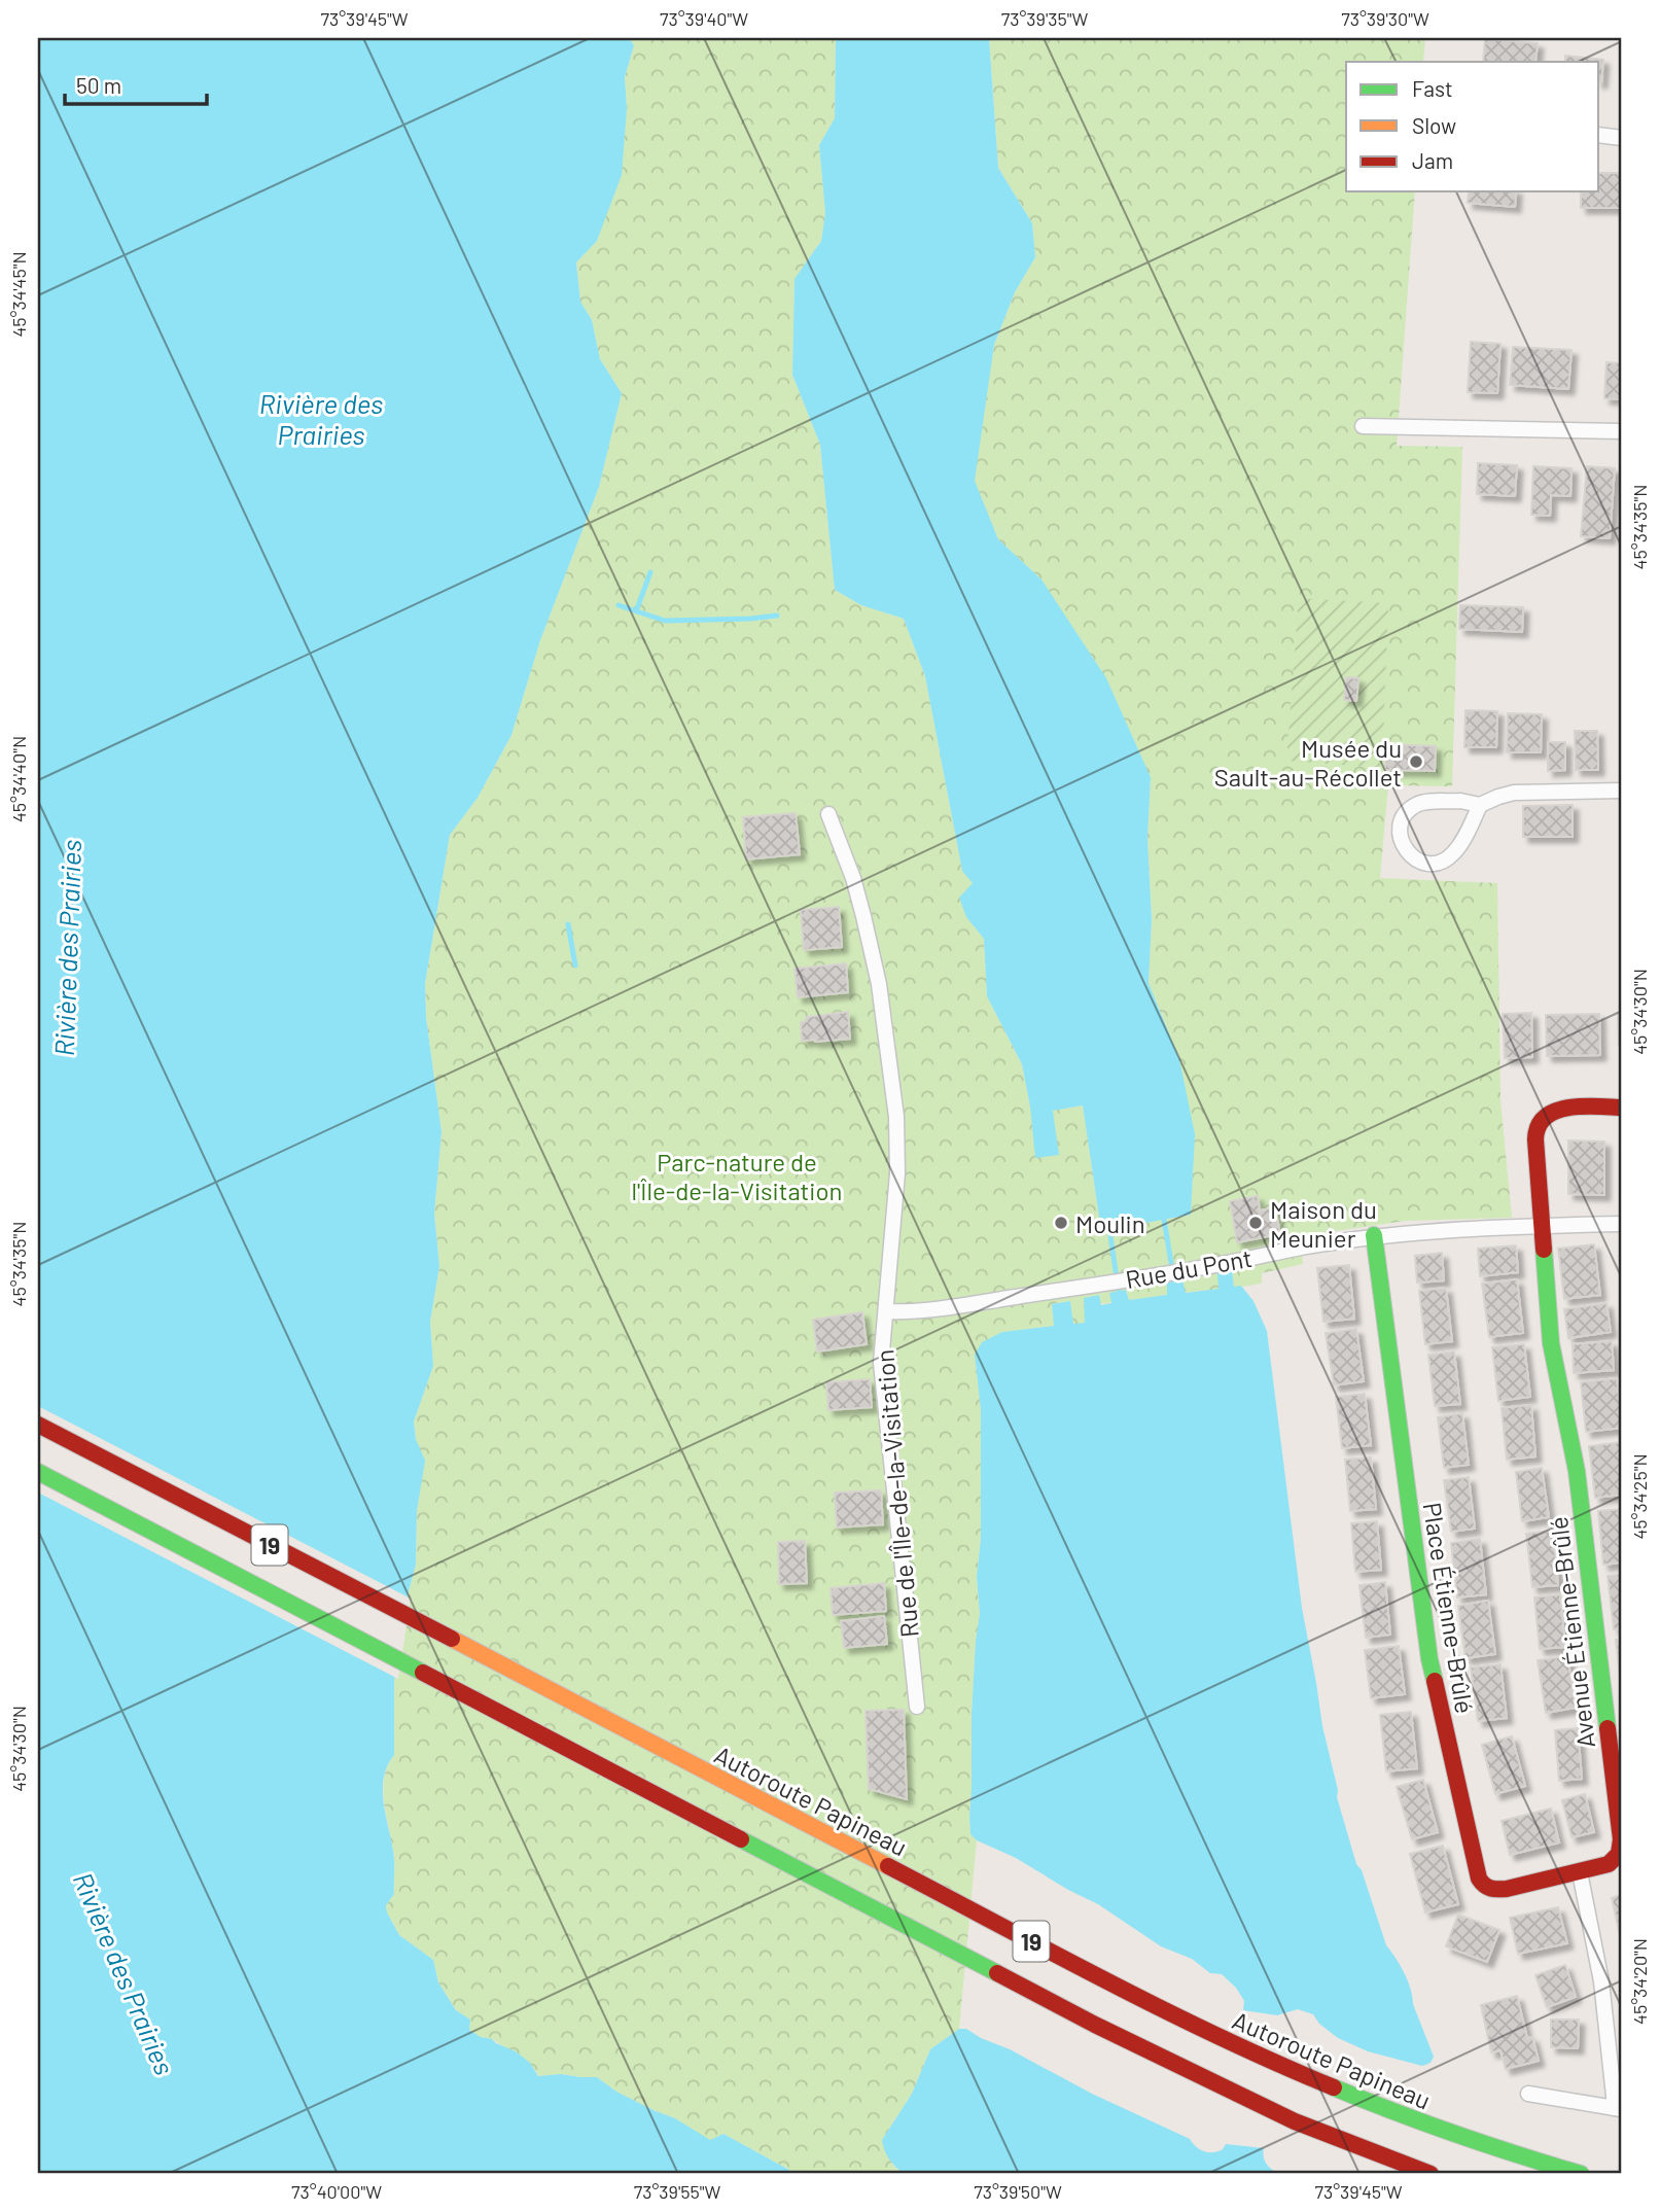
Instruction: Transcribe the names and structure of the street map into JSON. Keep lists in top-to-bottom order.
{
  "streets": {
    "main road": [
      "19",
      "Place Étienne-Brûlé",
      "Avenue Étienne-Brûlé",
      "Autoroute Papineau"
    ],
    "street": ["Rue du Pont", "Rue de l'Île-de-la-Visitation"]
  },
  "crossings": [
    ["Rue du Pont", "Rue de l'Île-de-la-Visitation"],
    ["Rue du Pont", "Place Étienne-Brûlé"],
    ["Rue du Pont", "Avenue Étienne-Brûlé"],
    ["Place Étienne-Brûlé", "Avenue Étienne-Brûlé"]
  ],
  "water": ["Rivière des Prairies"],
  "parks": ["Parc-nature de l'Île-de-la-Visitation"],
  "places": ["Musée du Sault-au-Récollet", "Moulin", "Maison du Meunier"],
  "legend": ["Fast", "Slow", "Jam"],
  "scale_bar": "50 m",
  "coordinates": [
    "73°39'45\"W",
    "73°39'40\"W",
    "73°39'35\"W",
    "73°39'30\"W",
    "45°34'45\"N",
    "45°34'35\"N",
    "45°34'40\"N",
    "45°34'30\"N",
    "45°34'25\"N",
    "45°34'20\"N",
    "73°40'00\"W",
    "73°39'55\"W",
    "73°39'50\"W"
  ]
}
